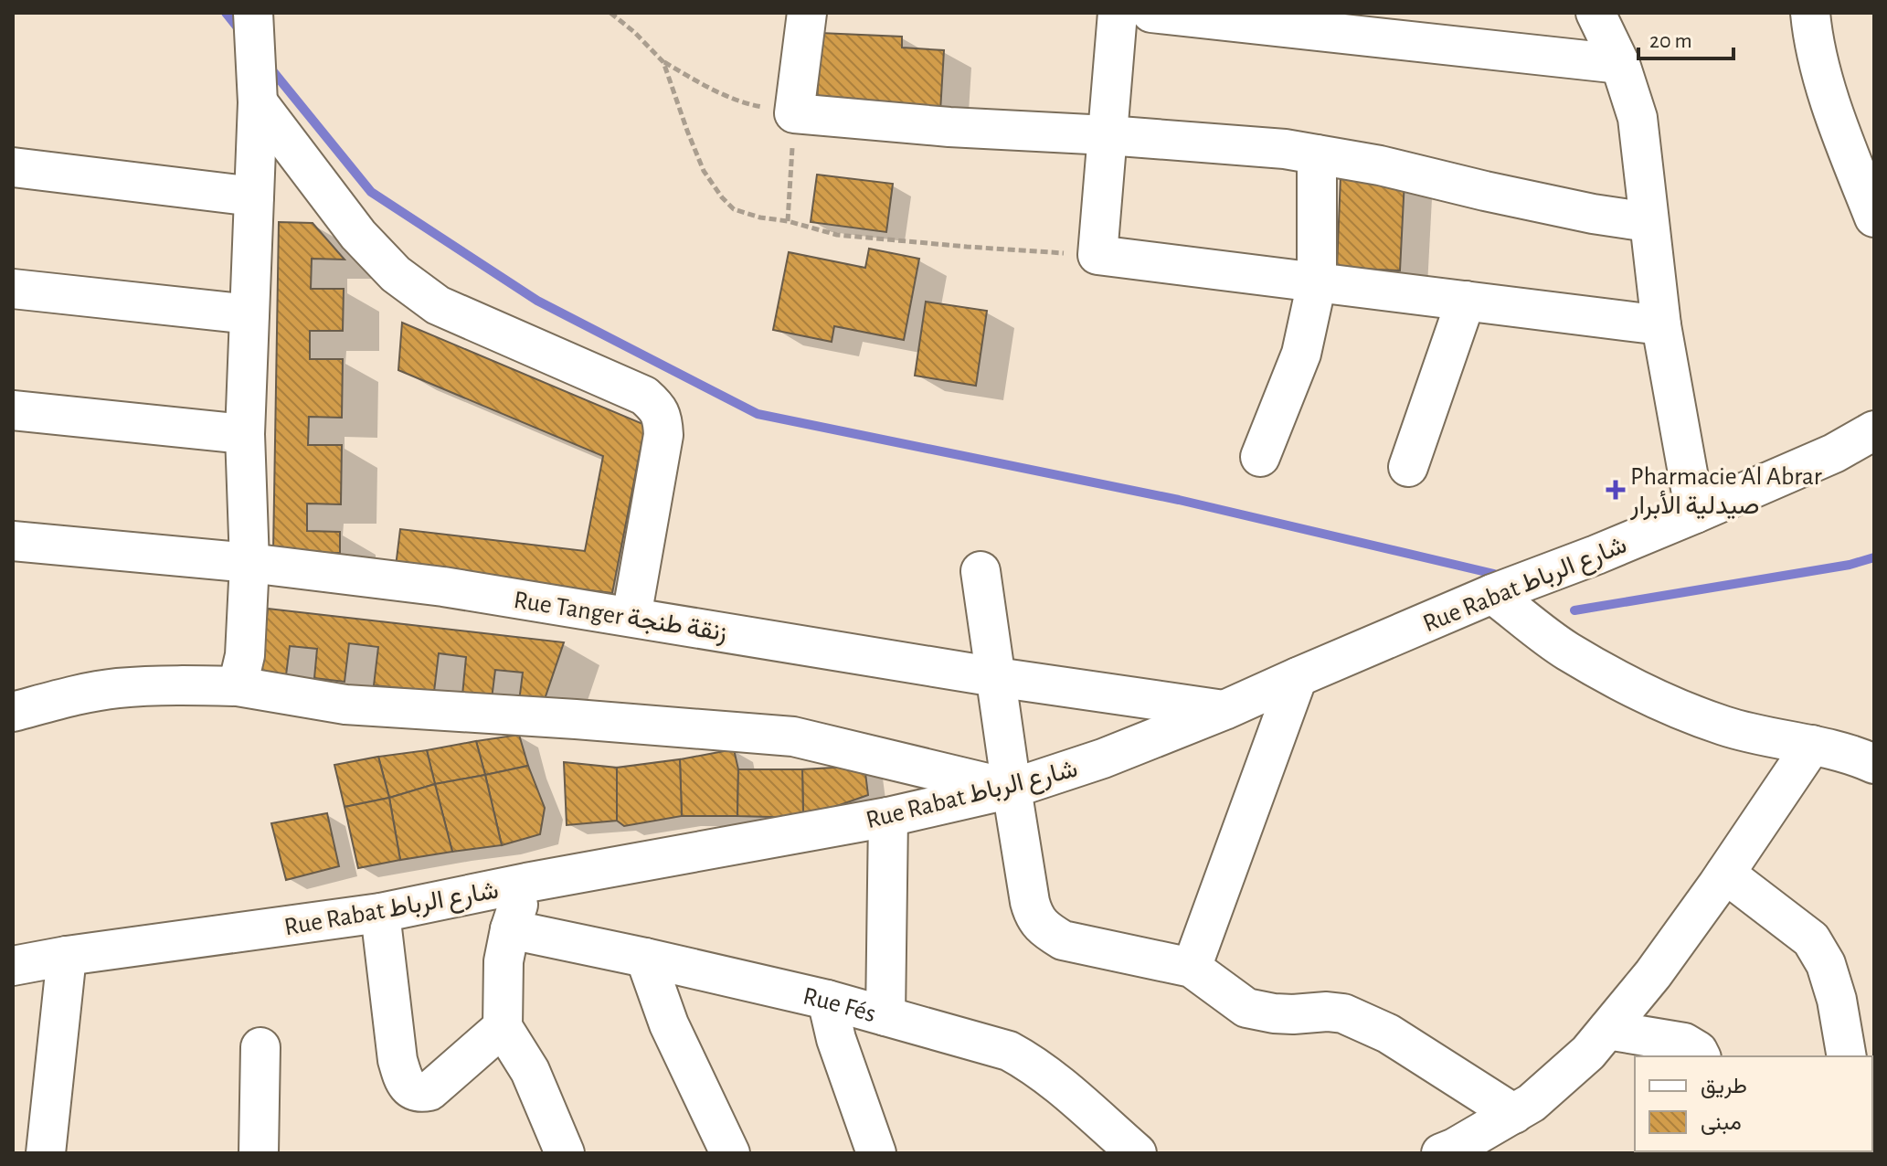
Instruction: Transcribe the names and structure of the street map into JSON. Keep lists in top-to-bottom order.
{
  "streets": {
    "street": ["Rue Rabat شارع الرباط", "Rue Tanger زنقة طنجة", "Rue Fés"]
  },
  "crossings": [
    ["Rue Rabat شارع الرباط", "Rue Tanger زنقة طنجة"]
  ],
  "places": {
    "health": ["Pharmacie Al Abrar صيدلية الأبرار"]
  },
  "legend": ["طريق", "مبنى"],
  "scale_bar": "20 m"
}
